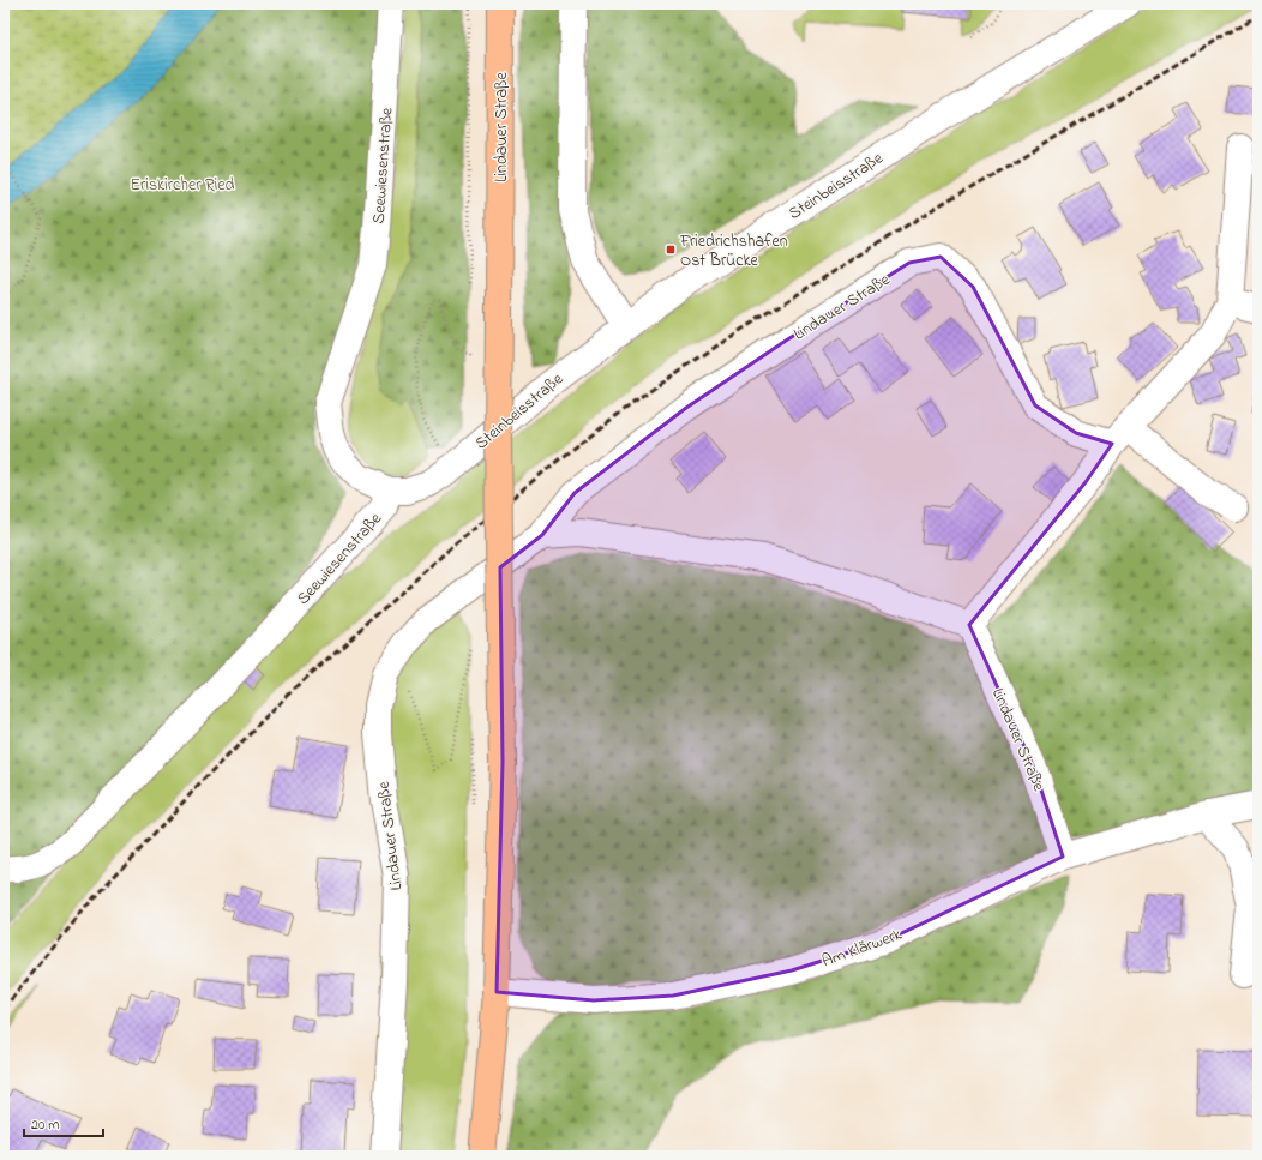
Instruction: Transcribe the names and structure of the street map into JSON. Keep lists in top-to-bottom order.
{
  "streets": {
    "main road": ["Lindauer Straße"],
    "street": ["Seewiesenstraße", "Steinbeisstraße", "Am Klärwerk"]
  },
  "crossings": [
    ["Lindauer Straße", "Am Klärwerk"],
    ["Seewiesenstraße", "Steinbeisstraße"]
  ],
  "parks": ["Eriskircher Ried"],
  "places": {
    "transit": ["Friedrichshafen Ost Brücke"]
  },
  "scale_bar": "20 m"
}
